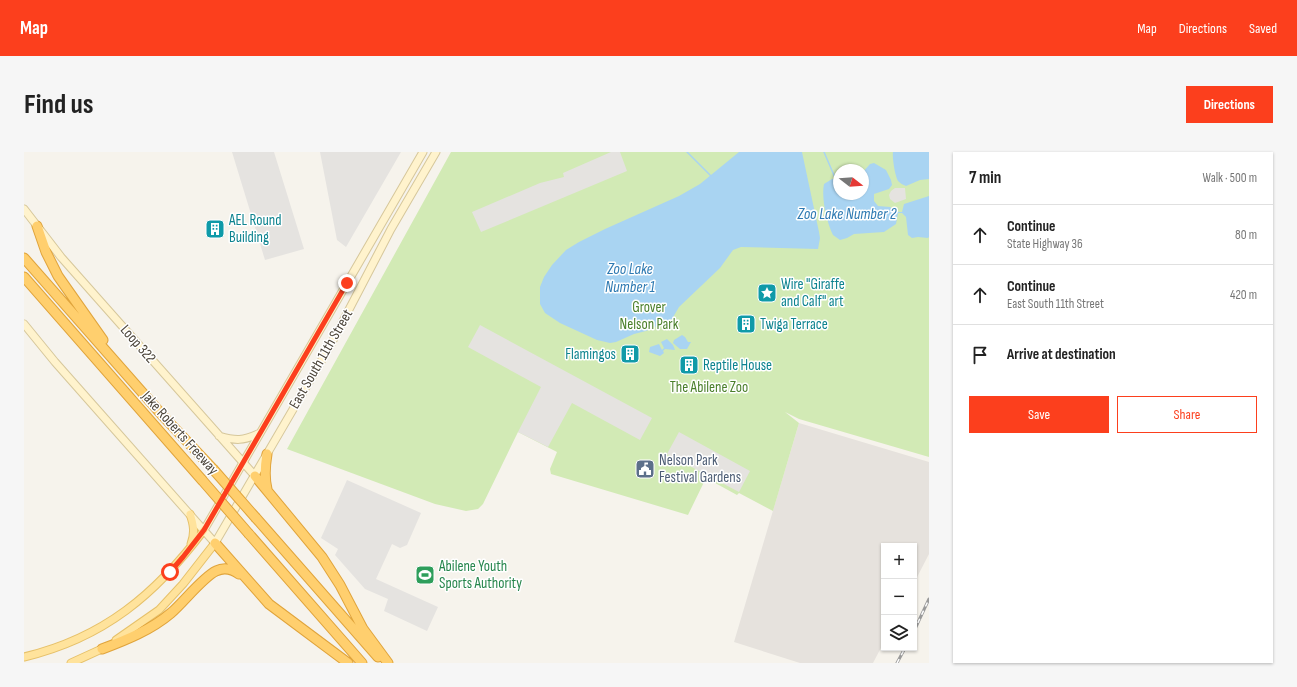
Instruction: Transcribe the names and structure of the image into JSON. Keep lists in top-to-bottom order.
{
  "streets": {
    "highway": ["Jake Roberts Freeway"],
    "main road": ["Loop 322", "East South 11th Street"]
  },
  "crossings": [
    ["Loop 322", "East South 11th Street"]
  ],
  "water": ["Zoo Lake Number 2", "Zoo Lake Number 1"],
  "parks": ["Grover Nelson Park", "The Abilene Zoo"],
  "places": {
    "building": [
      "AEL Round Building",
      "Twiga Terrace",
      "Flamingos",
      "Reptile House"
    ],
    "place": ["Wire \"Giraffe and Calf\" art"],
    "public building": ["Nelson Park Festival Gardens"],
    "sports": ["Abilene Youth Sports Authority"]
  },
  "north": "right",
  "page": {
    "header": "Map",
    "nav": ["Map", "Directions", "Saved"],
    "buttons": [
      "Directions",
      ["Save", "Share"]
    ],
    "title": "Find us",
    "heading": ["7 min", "Walk · 500 m"],
    "list": [
      ["Continue", "State Highway 36", "80 m"],
      ["Continue", "East South 11th Street", "420 m"],
      "Arrive at destination"
    ],
    "map_buttons": ["+", "−"]
  }
}
